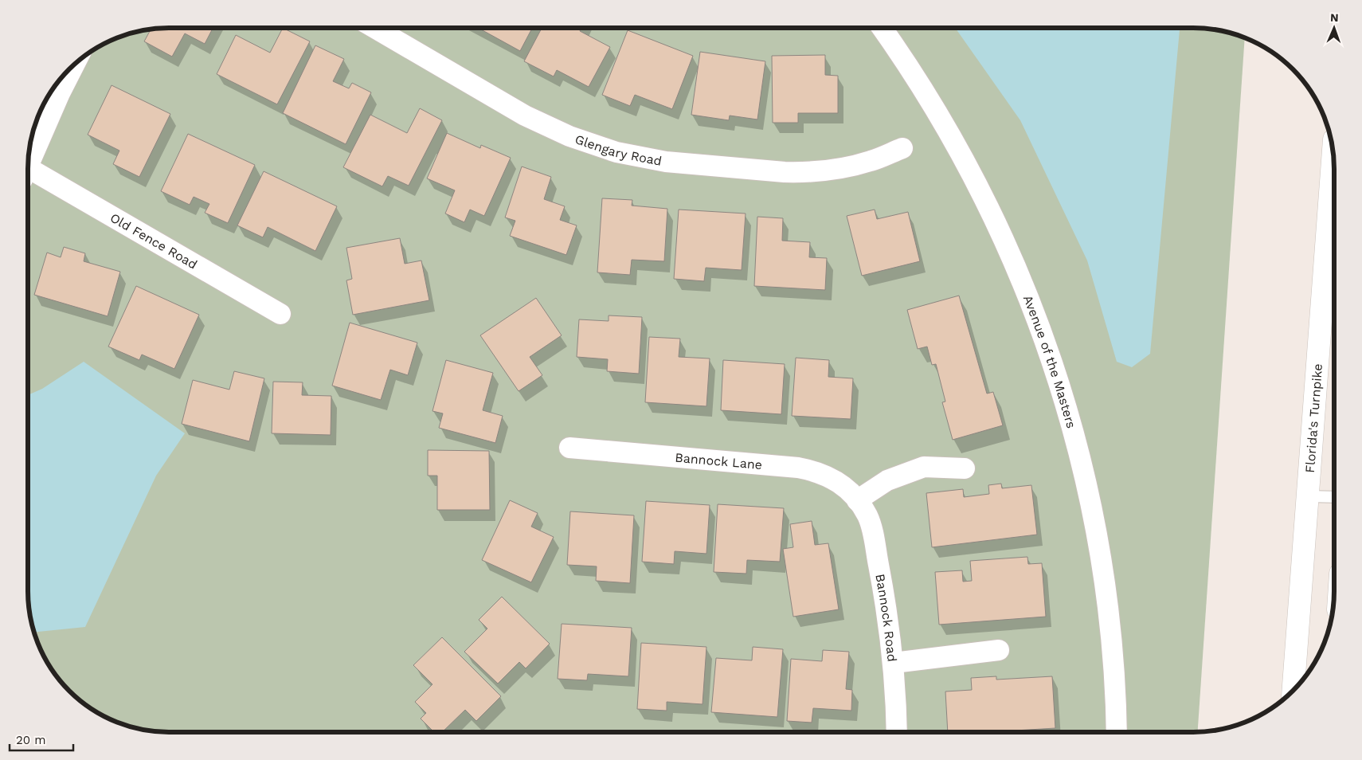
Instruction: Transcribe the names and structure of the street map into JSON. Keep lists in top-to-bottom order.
{
  "streets": {
    "highway": ["Florida's Turnpike"],
    "street": [
      "Glengary Road",
      "Old Fence Road",
      "Avenue of the Masters",
      "Bannock Lane",
      "Bannock Road"
    ]
  },
  "crossings": [
    ["Bannock Lane", "Bannock Road"]
  ],
  "scale_bar": "20 m",
  "north": "top"
}
